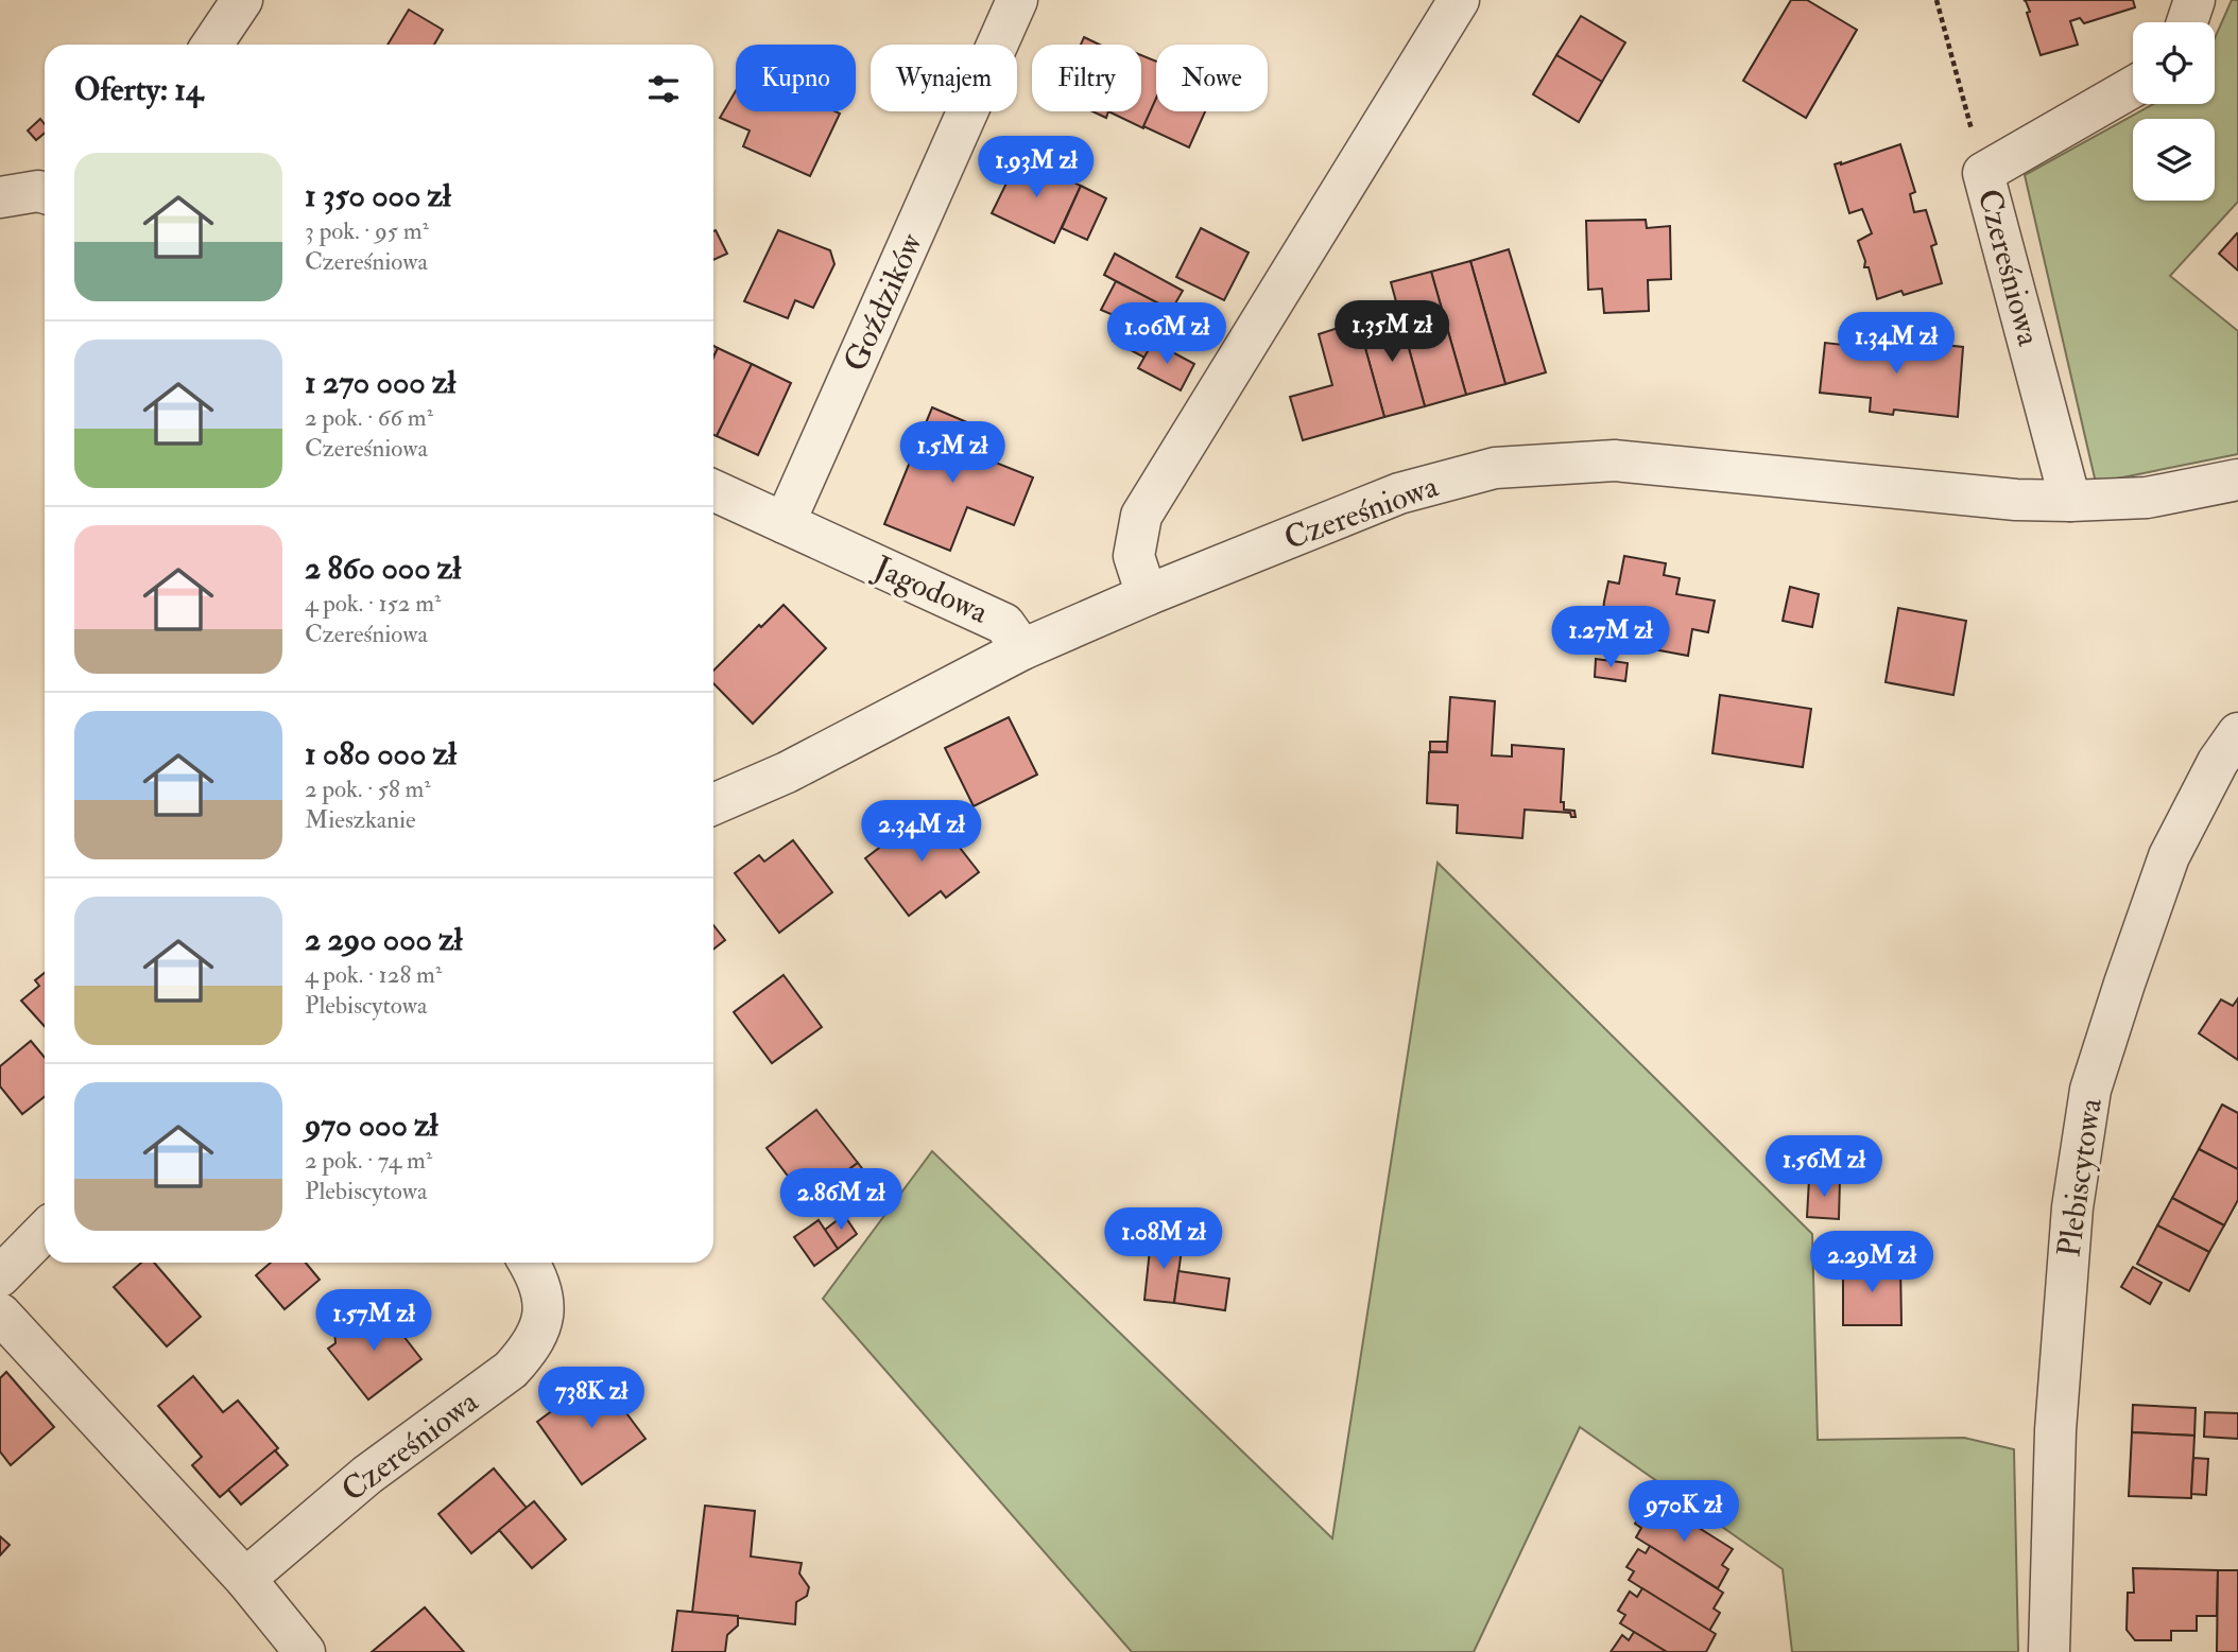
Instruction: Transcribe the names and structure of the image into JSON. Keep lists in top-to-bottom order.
{
  "streets": {
    "street": [
      "Czereśniowa",
      "Goździków",
      "Jagodowa",
      "Plebiscytowa"
    ]
  },
  "crossings": [
    ["Czereśniowa", "Jagodowa"],
    ["Goździków", "Jagodowa"]
  ],
  "page": {
    "chip": [
      "Kupno",
      "Wynajem",
      "Filtry",
      "Nowe"
    ],
    "heading": "Oferty: 14",
    "list": [
      {
        "name": "1 350 000 zł",
        "note": "3 pok. · 95 m² · Czereśniowa"
      },
      {
        "name": "1 270 000 zł",
        "note": "2 pok. · 66 m² · Czereśniowa"
      },
      {
        "name": "2 860 000 zł",
        "note": "4 pok. · 152 m² · Czereśniowa"
      },
      {
        "name": "1 080 000 zł",
        "note": "2 pok. · 58 m² · Mieszkanie"
      },
      {
        "name": "2 290 000 zł",
        "note": "4 pok. · 128 m² · Plebiscytowa"
      },
      {
        "name": "970 000 zł",
        "note": "2 pok. · 74 m² · Plebiscytowa"
      }
    ],
    "price": [
      "1.93M zł",
      "1.35M zł",
      "1.06M zł",
      "1.34M zł",
      "1.5M zł",
      "1.27M zł",
      "2.34M zł",
      "1.56M zł",
      "2.86M zł",
      "1.08M zł",
      "2.29M zł",
      "1.57M zł",
      "738K zł",
      "970K zł"
    ]
  }
}
